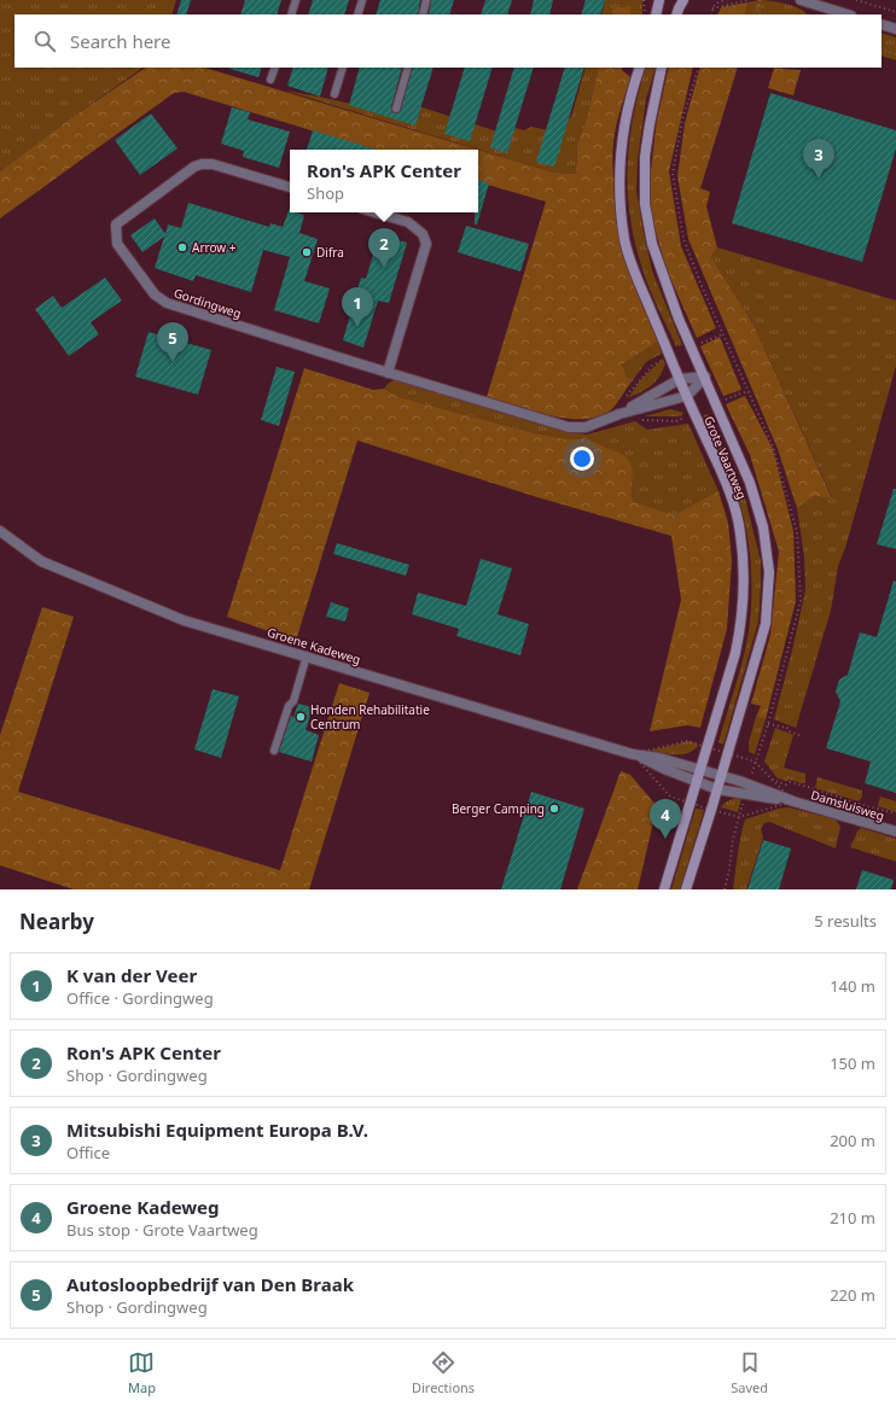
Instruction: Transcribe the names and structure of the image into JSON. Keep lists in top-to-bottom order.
{
  "streets": {
    "main road": ["Grote Vaartweg"],
    "street": ["Gordingweg", "Groene Kadeweg", "Damsluisweg"]
  },
  "crossings": [
    ["Gordingweg", "Grote Vaartweg"],
    ["Grote Vaartweg", "Groene Kadeweg"],
    ["Grote Vaartweg", "Damsluisweg"],
    ["Groene Kadeweg", "Damsluisweg"]
  ],
  "places": [
    "Arrow +",
    "Difra",
    "Honden Rehabilitatie Centrum",
    "Berger Camping"
  ],
  "page": {
    "search": "Search here",
    "pins": [
      "3",
      "2",
      "1",
      "5",
      "4"
    ],
    "popup": ["Ron's APK Center", "Shop"],
    "heading": ["Nearby", "5 results"],
    "list": [
      {
        "mark": "1",
        "name": "K van der Veer",
        "note": "Office · Gordingweg",
        "value": "140 m"
      },
      {
        "mark": "2",
        "name": "Ron's APK Center",
        "note": "Shop · Gordingweg",
        "value": "150 m"
      },
      {
        "mark": "3",
        "name": "Mitsubishi Equipment Europa B.V.",
        "note": "Office",
        "value": "200 m"
      },
      {
        "mark": "4",
        "name": "Groene Kadeweg",
        "note": "Bus stop · Grote Vaartweg",
        "value": "210 m"
      },
      {
        "mark": "5",
        "name": "Autosloopbedrijf van Den Braak",
        "note": "Shop · Gordingweg",
        "value": "220 m"
      }
    ],
    "nav": ["Map", "Directions", "Saved"]
  }
}
